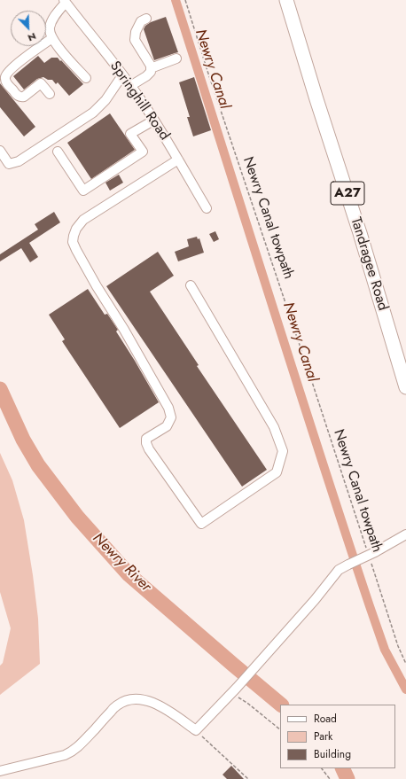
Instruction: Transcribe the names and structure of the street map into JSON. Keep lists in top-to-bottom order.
{
  "streets": {
    "highway": ["A27", "Tandragee Road"],
    "street": ["Springhill Road"],
    "path": ["Newry Canal towpath"]
  },
  "water": ["Newry Canal", "Newry River"],
  "legend": ["Road", "Park", "Building"],
  "north": "bottom right"
}
